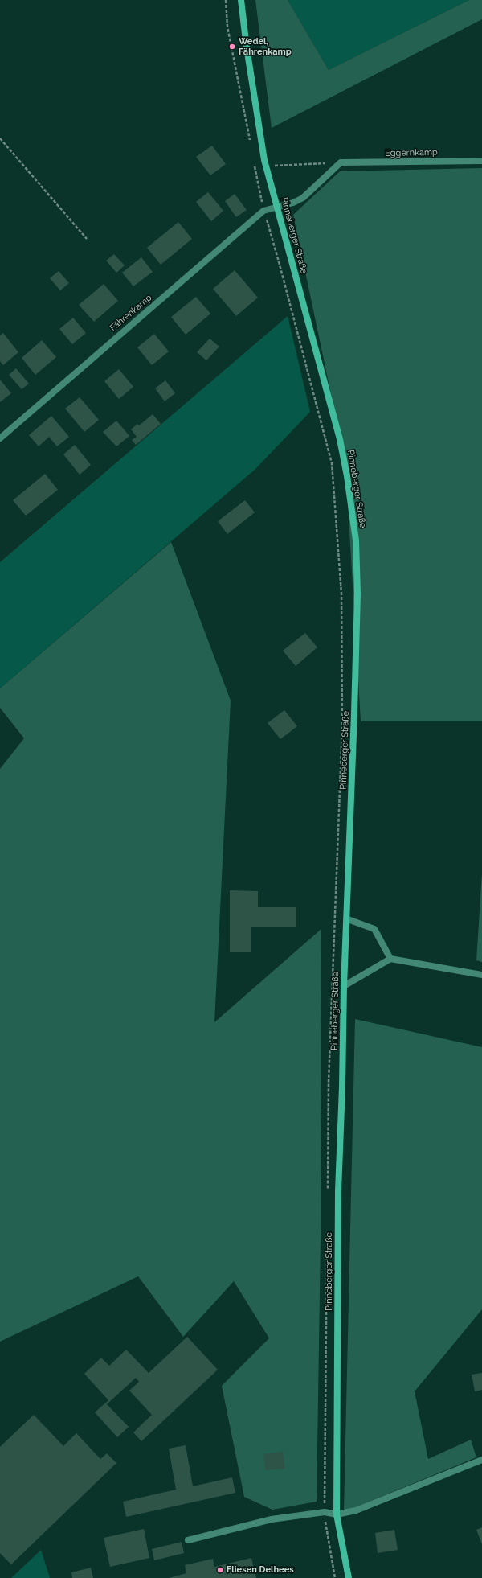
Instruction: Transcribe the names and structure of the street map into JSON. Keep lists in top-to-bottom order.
{
  "streets": {
    "main road": ["Pinneberger Straße"],
    "street": ["Eggernkamp", "Fährenkamp"]
  },
  "crossings": [
    ["Pinneberger Straße", "Fährenkamp"]
  ],
  "places": ["Wedel, Fährenkamp", "Fliesen Delhees"]
}
